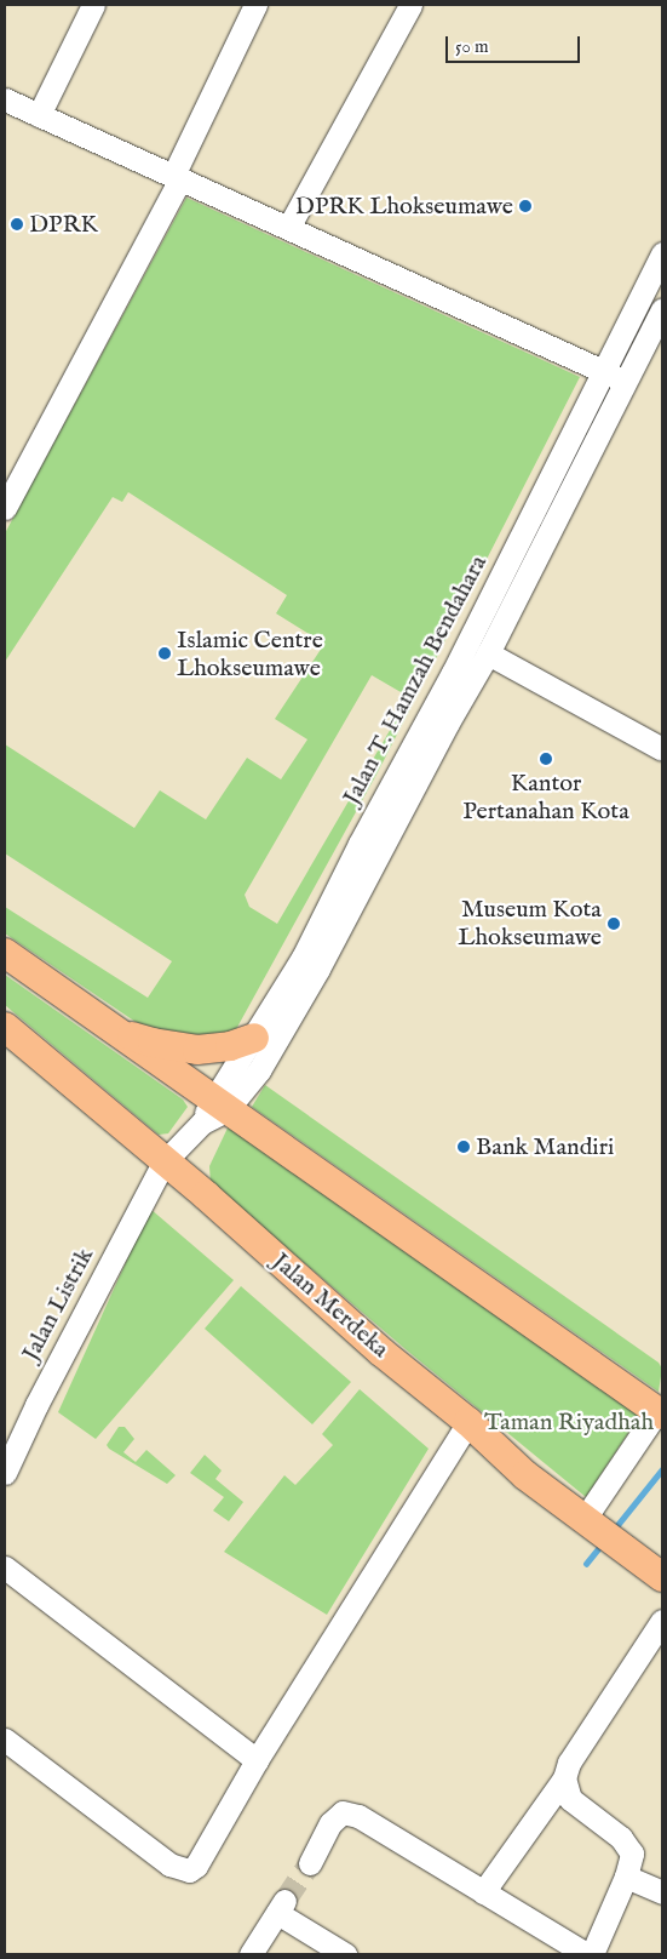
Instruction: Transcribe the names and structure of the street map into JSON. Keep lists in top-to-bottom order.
{
  "streets": {
    "main road": ["Jalan Merdeka"],
    "street": ["Jalan T. Hamzah Bendahara", "Jalan Listrik"]
  },
  "crossings": [
    ["Jalan T. Hamzah Bendahara", "Jalan Listrik"],
    ["Jalan T. Hamzah Bendahara", "Jalan Merdeka"],
    ["Jalan Listrik", "Jalan Merdeka"]
  ],
  "parks": ["Taman Riyadhah"],
  "places": [
    "DPRK Lhokseumawe",
    "DPRK",
    "Islamic Centre Lhokseumawe",
    "Kantor Pertanahan Kota",
    "Museum Kota Lhokseumawe",
    "Bank Mandiri"
  ],
  "scale_bar": "50 m"
}
